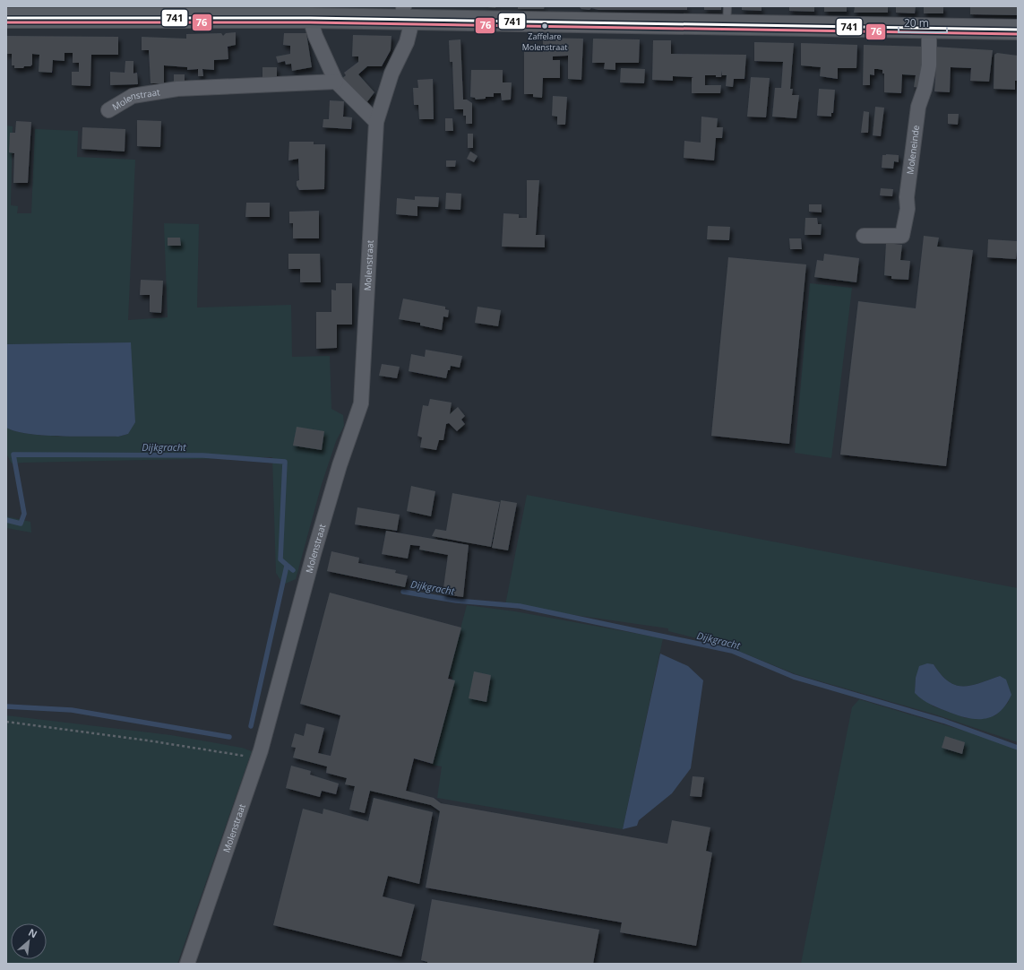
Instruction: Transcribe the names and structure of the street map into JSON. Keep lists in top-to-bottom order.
{
  "streets": {
    "street": ["Molenstraat", "Moleneinde"]
  },
  "water": ["Dijkgracht"],
  "places": ["Zaffelare Molenstraat"],
  "lines": ["transit line 741", "transit line 76"],
  "scale_bar": "20 m",
  "north": "top right"
}
